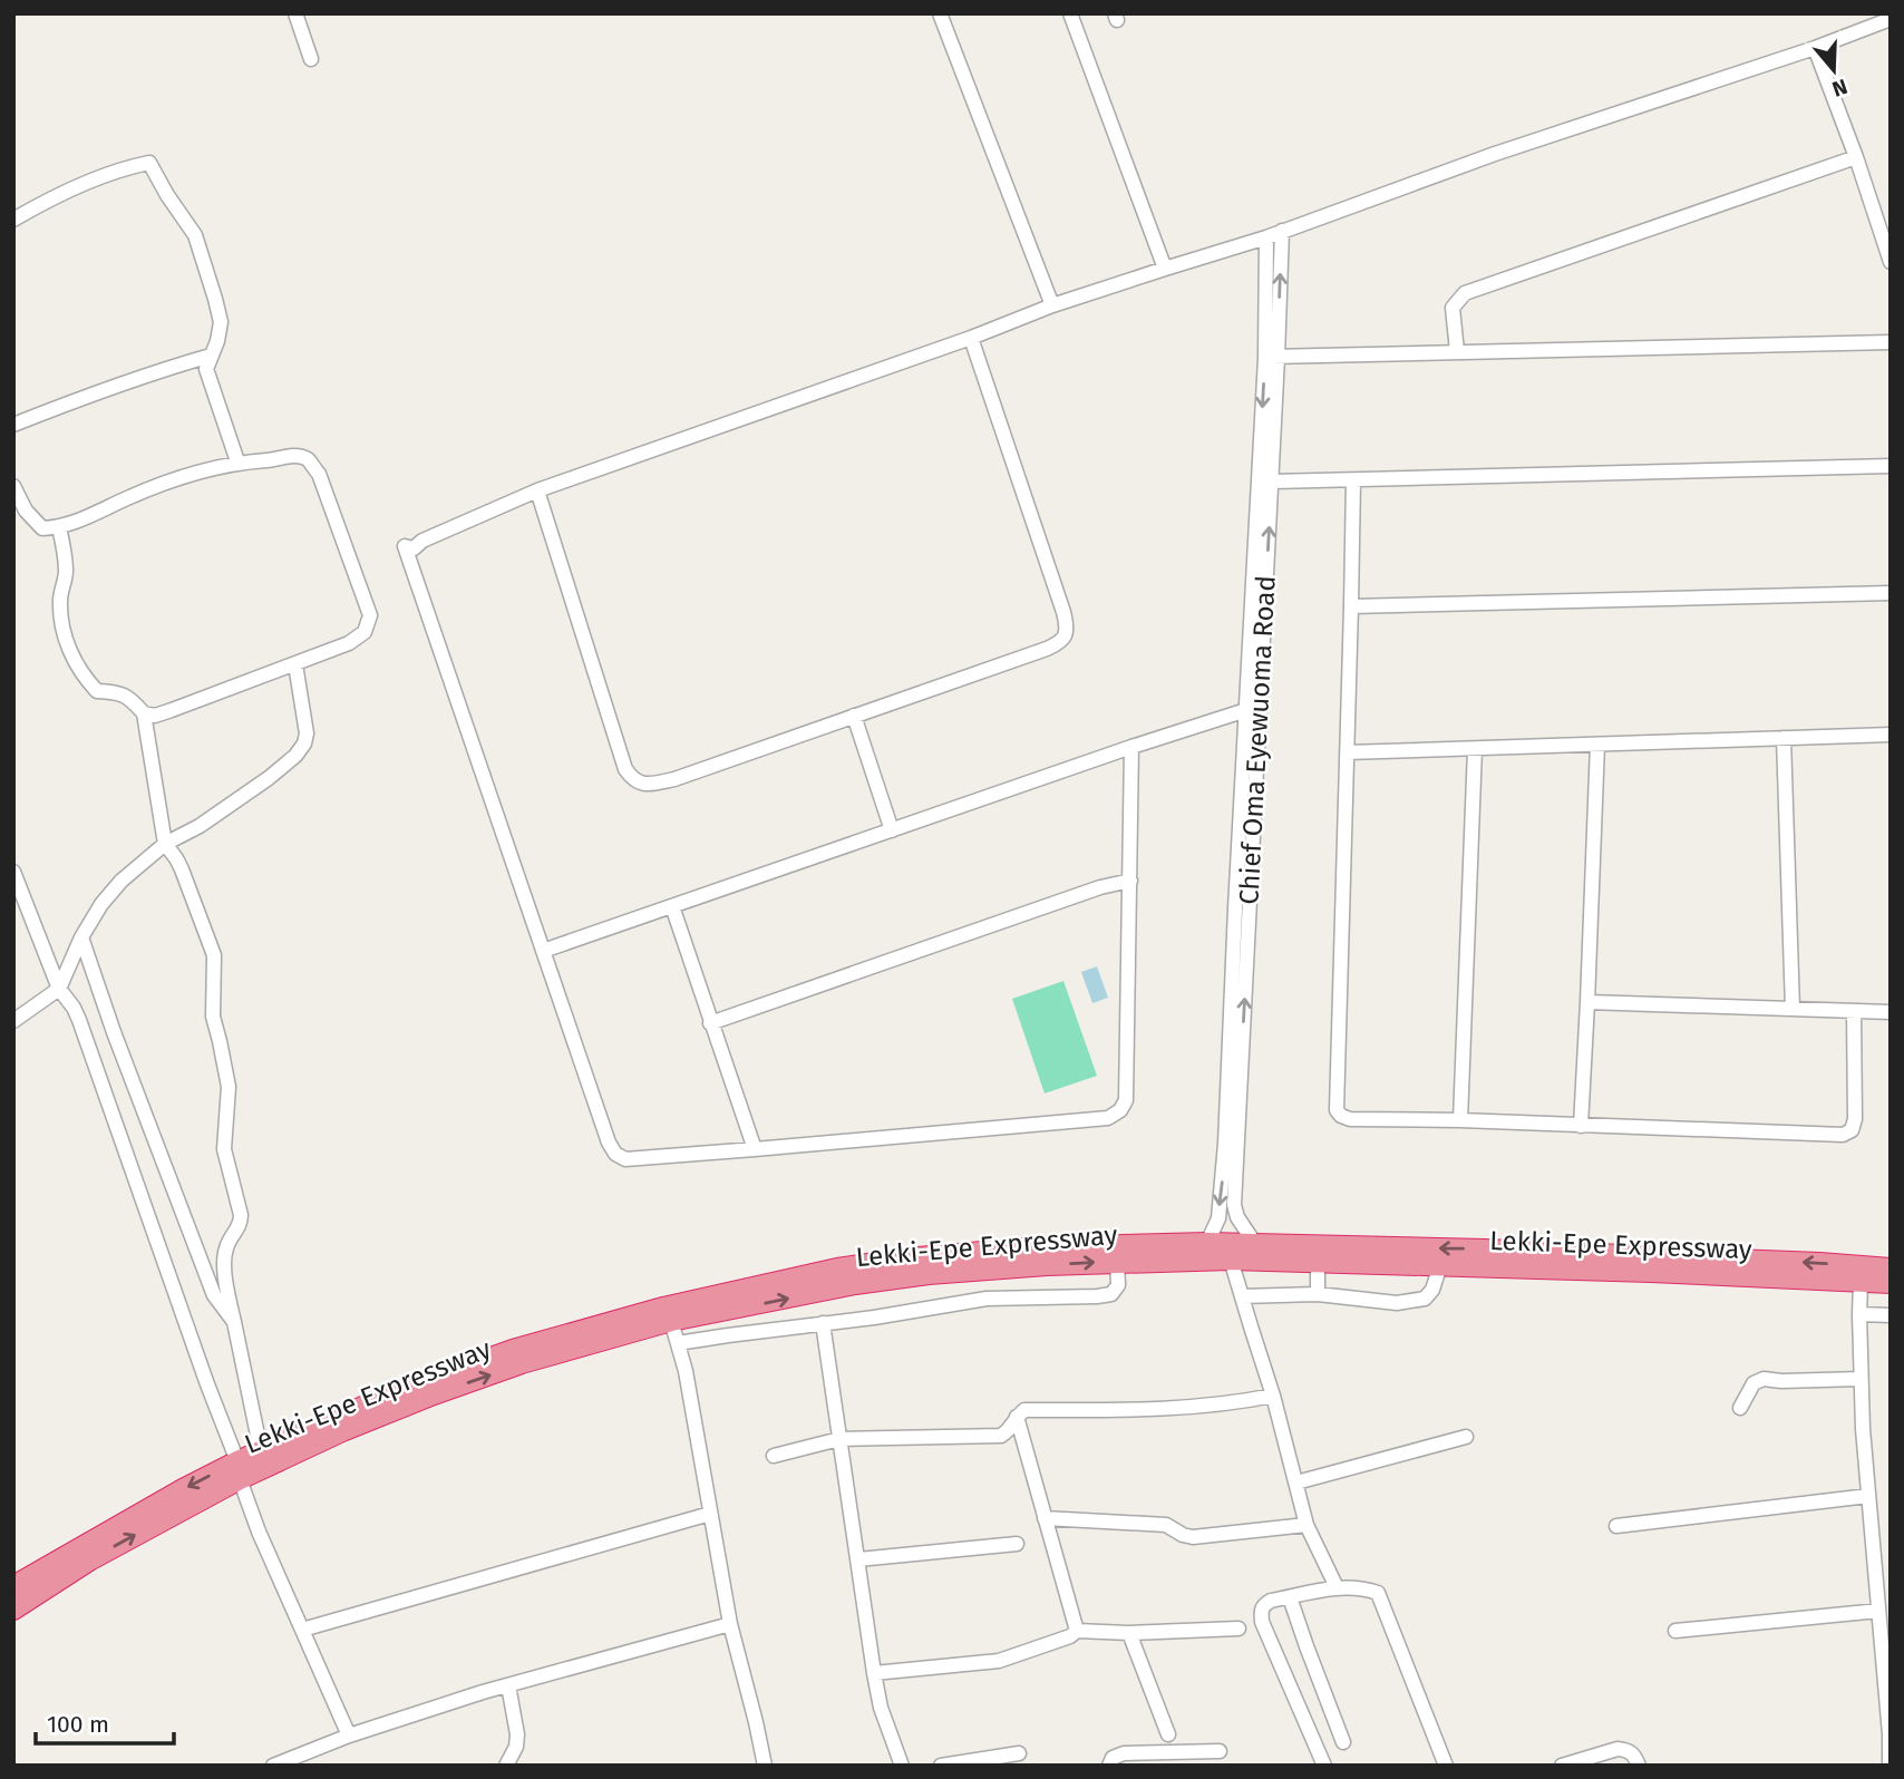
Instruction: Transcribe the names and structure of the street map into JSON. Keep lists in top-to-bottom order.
{
  "streets": {
    "highway": ["Lekki-Epe Expressway"],
    "street": ["Chief Oma Eyewuoma Road"]
  },
  "crossings": [
    ["Chief Oma Eyewuoma Road", "Lekki-Epe Expressway"]
  ],
  "scale_bar": "100 m",
  "north": "bottom"
}
